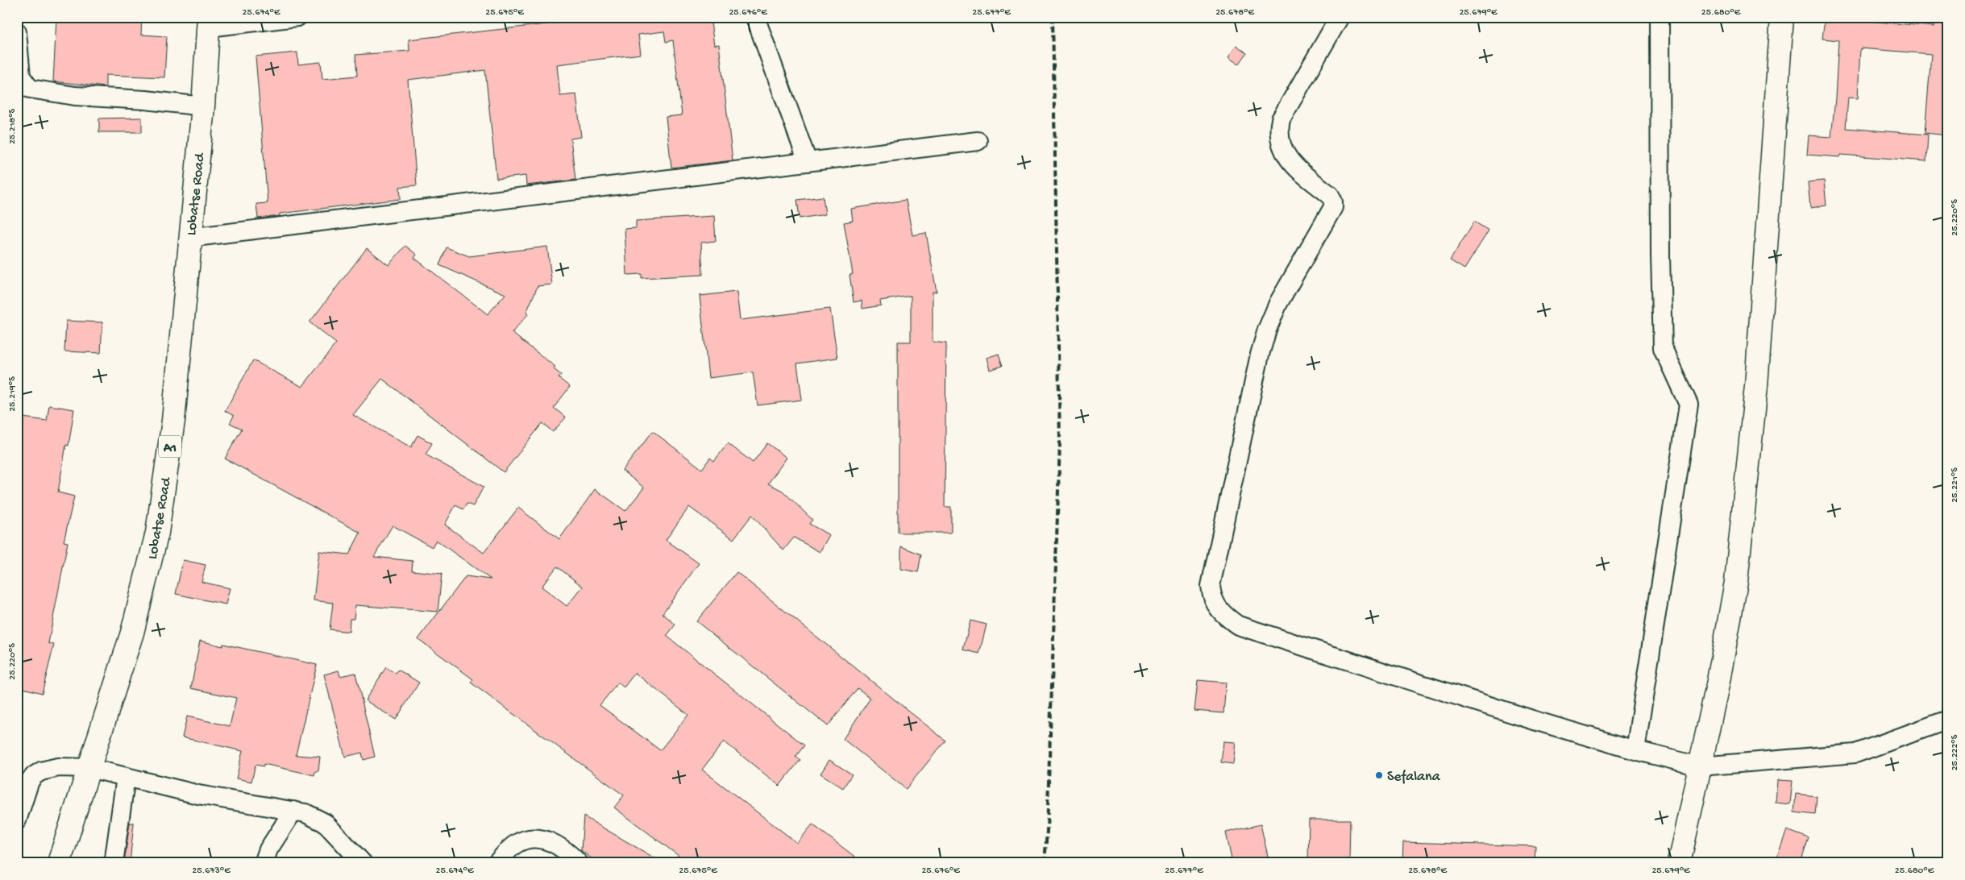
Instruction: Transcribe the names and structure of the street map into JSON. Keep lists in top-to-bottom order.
{
  "streets": {
    "main road": ["Lobatse Road", "A1"]
  },
  "places": ["Sefalana"],
  "coordinates": [
    "25.674°E",
    "25.675°E",
    "25.676°E",
    "25.677°E",
    "25.678°E",
    "25.679°E",
    "25.680°E",
    "25.218°S",
    "25.220°S",
    "25.219°S",
    "25.221°S",
    "25.222°S",
    "25.673°E"
  ]
}
